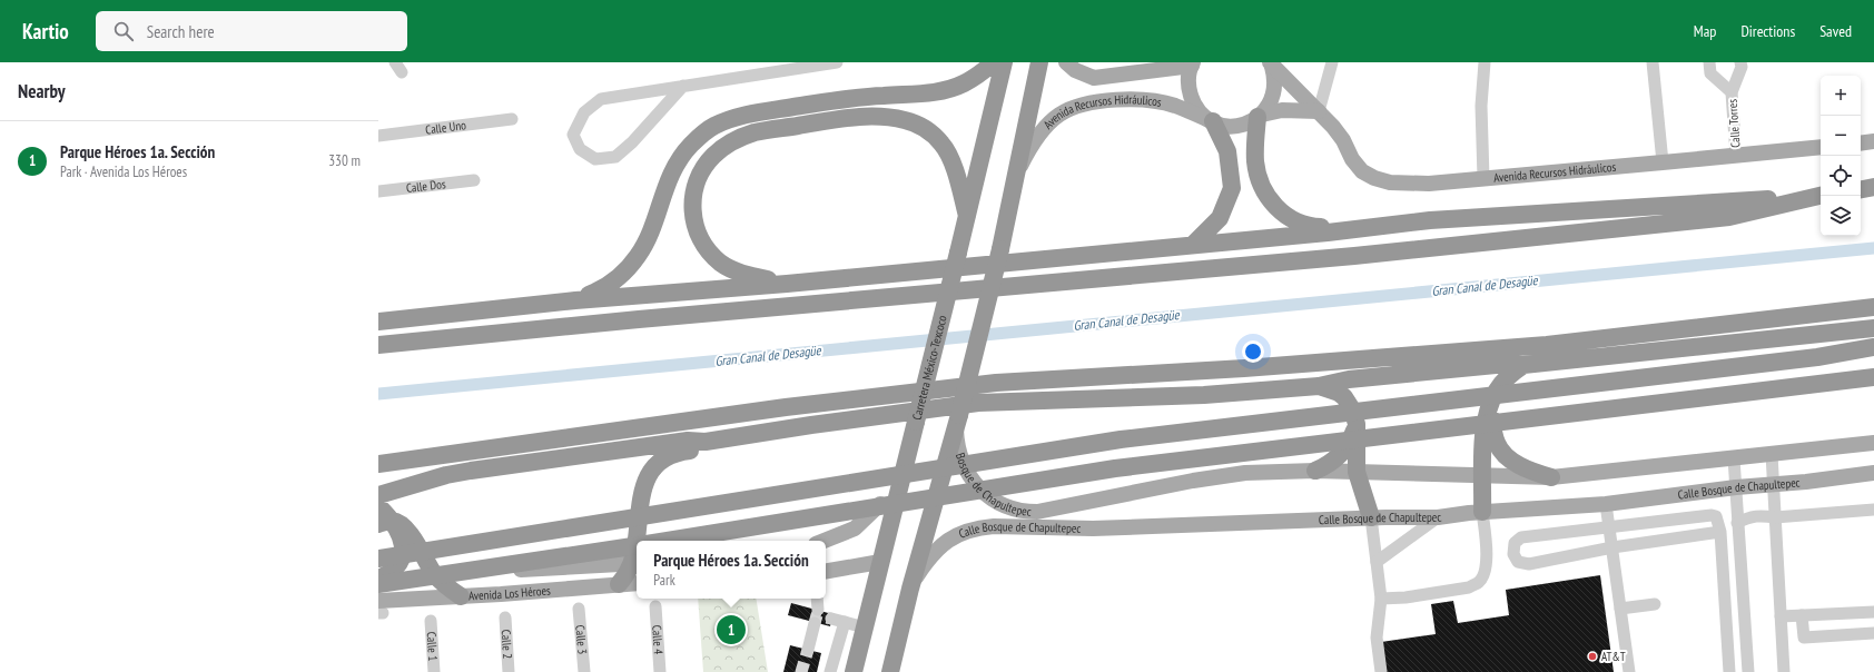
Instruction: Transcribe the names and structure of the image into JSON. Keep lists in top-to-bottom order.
{
  "streets": {
    "highway": ["Carretera México-Texcoco"],
    "main road": [
      "Avenida Recursos Hidráulicos",
      "Bosque de Chapultepec",
      "Calle Bosque de Chapultepec",
      "Avenida Los Héroes"
    ],
    "street": [
      "Calle Torres",
      "Calle Uno",
      "Calle Dos",
      "Calle 4",
      "Calle 3",
      "Calle 2",
      "Calle 1"
    ]
  },
  "crossings": [
    ["Avenida Recursos Hidráulicos", "Calle Torres"]
  ],
  "water": ["Gran Canal de Desagüe"],
  "places": ["AT&T"],
  "page": {
    "header": "Kartio",
    "search": "Search here",
    "nav": ["Map", "Directions", "Saved"],
    "heading": "Nearby",
    "map_buttons": ["+", "−"],
    "list": [
      {
        "mark": "1",
        "name": "Parque Héroes 1a. Sección",
        "note": "Park · Avenida Los Héroes",
        "value": "330 m"
      }
    ],
    "popup": ["Parque Héroes 1a. Sección", "Park"],
    "pins": "1"
  }
}
